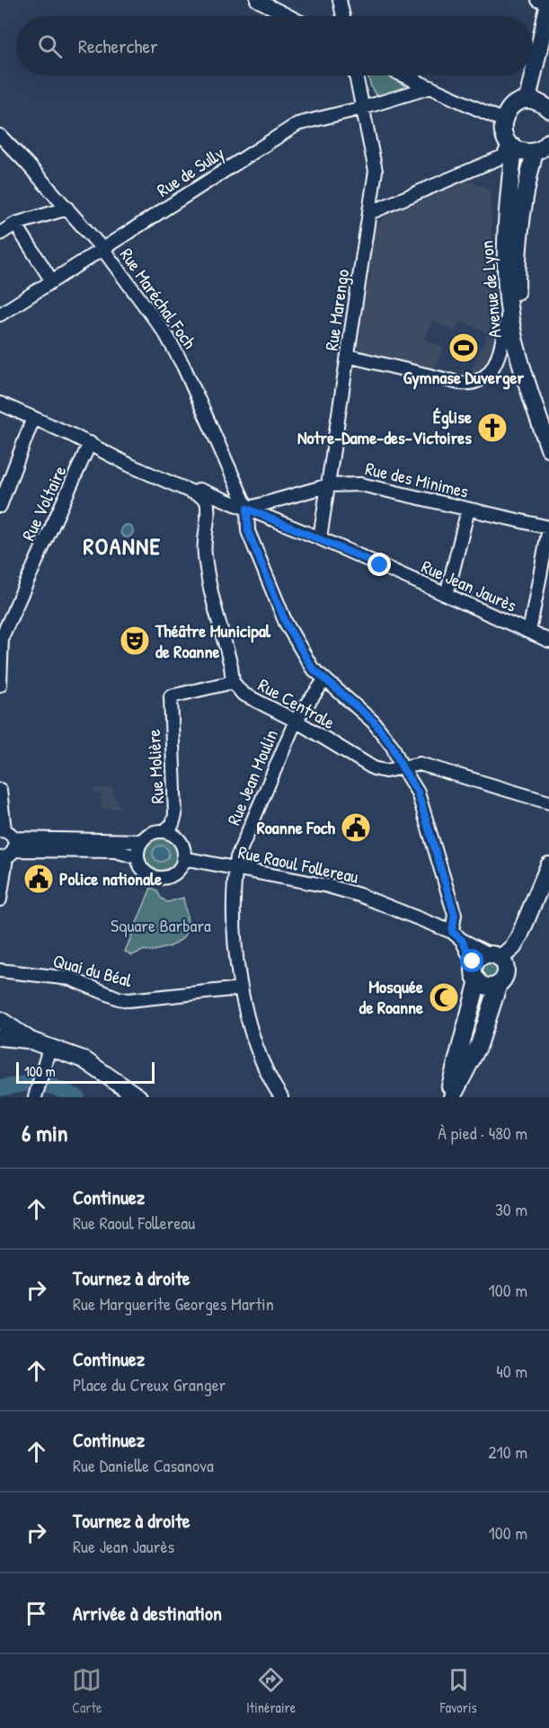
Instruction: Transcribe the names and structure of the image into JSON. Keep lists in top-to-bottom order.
{
  "streets": {
    "main road": ["Avenue de Lyon"],
    "street": [
      "Rue de Sully",
      "Rue Maréchal Foch",
      "Rue Marengo",
      "Rue des Minimes",
      "Rue Voltaire",
      "Rue Jean Jaurès",
      "Rue Centrale",
      "Rue Molière",
      "Rue Jean Moulin",
      "Rue Raoul Follereau",
      "Quai du Béal"
    ]
  },
  "crossings": [
    ["Rue de Sully", "Rue Maréchal Foch"],
    ["Rue de Sully", "Rue Marengo"],
    ["Rue Maréchal Foch", "Rue des Minimes"],
    ["Rue Maréchal Foch", "Rue Jean Jaurès"],
    ["Rue Maréchal Foch", "Rue Centrale"],
    ["Rue Maréchal Foch", "Rue Jean Moulin"],
    ["Rue Maréchal Foch", "Rue Raoul Follereau"],
    ["Rue Marengo", "Rue des Minimes"],
    ["Rue Marengo", "Rue Jean Jaurès"],
    ["Rue des Minimes", "Rue Jean Jaurès"],
    ["Rue Voltaire", "Rue Jean Jaurès"],
    ["Rue Centrale", "Rue Molière"],
    ["Rue Centrale", "Rue Jean Moulin"],
    ["Rue Molière", "Rue Raoul Follereau"],
    ["Rue Jean Moulin", "Rue Raoul Follereau"],
    ["Rue Jean Moulin", "Quai du Béal"]
  ],
  "districts": ["ROANNE"],
  "parks": ["Square Barbara"],
  "places": {
    "sports": ["Gymnase Duverger"],
    "church": ["Église Notre-Dame-des-Victoires"],
    "theatre": ["Théâtre Municipal de Roanne"],
    "public building": ["Roanne Foch", "Police nationale"],
    "mosque": ["Mosquée de Roanne"]
  },
  "scale_bar": "100 m",
  "page": {
    "search": "Rechercher",
    "scale": "100 m",
    "heading": ["6 min", "À pied · 480 m"],
    "list": [
      ["Continuez", "Rue Raoul Follereau", "30 m"],
      ["Tournez à droite", "Rue Marguerite Georges Martin", "100 m"],
      ["Continuez", "Place du Creux Granger", "40 m"],
      ["Continuez", "Rue Danielle Casanova", "210 m"],
      ["Tournez à droite", "Rue Jean Jaurès", "100 m"],
      "Arrivée à destination"
    ],
    "nav": ["Carte", "Itinéraire", "Favoris"]
  }
}
